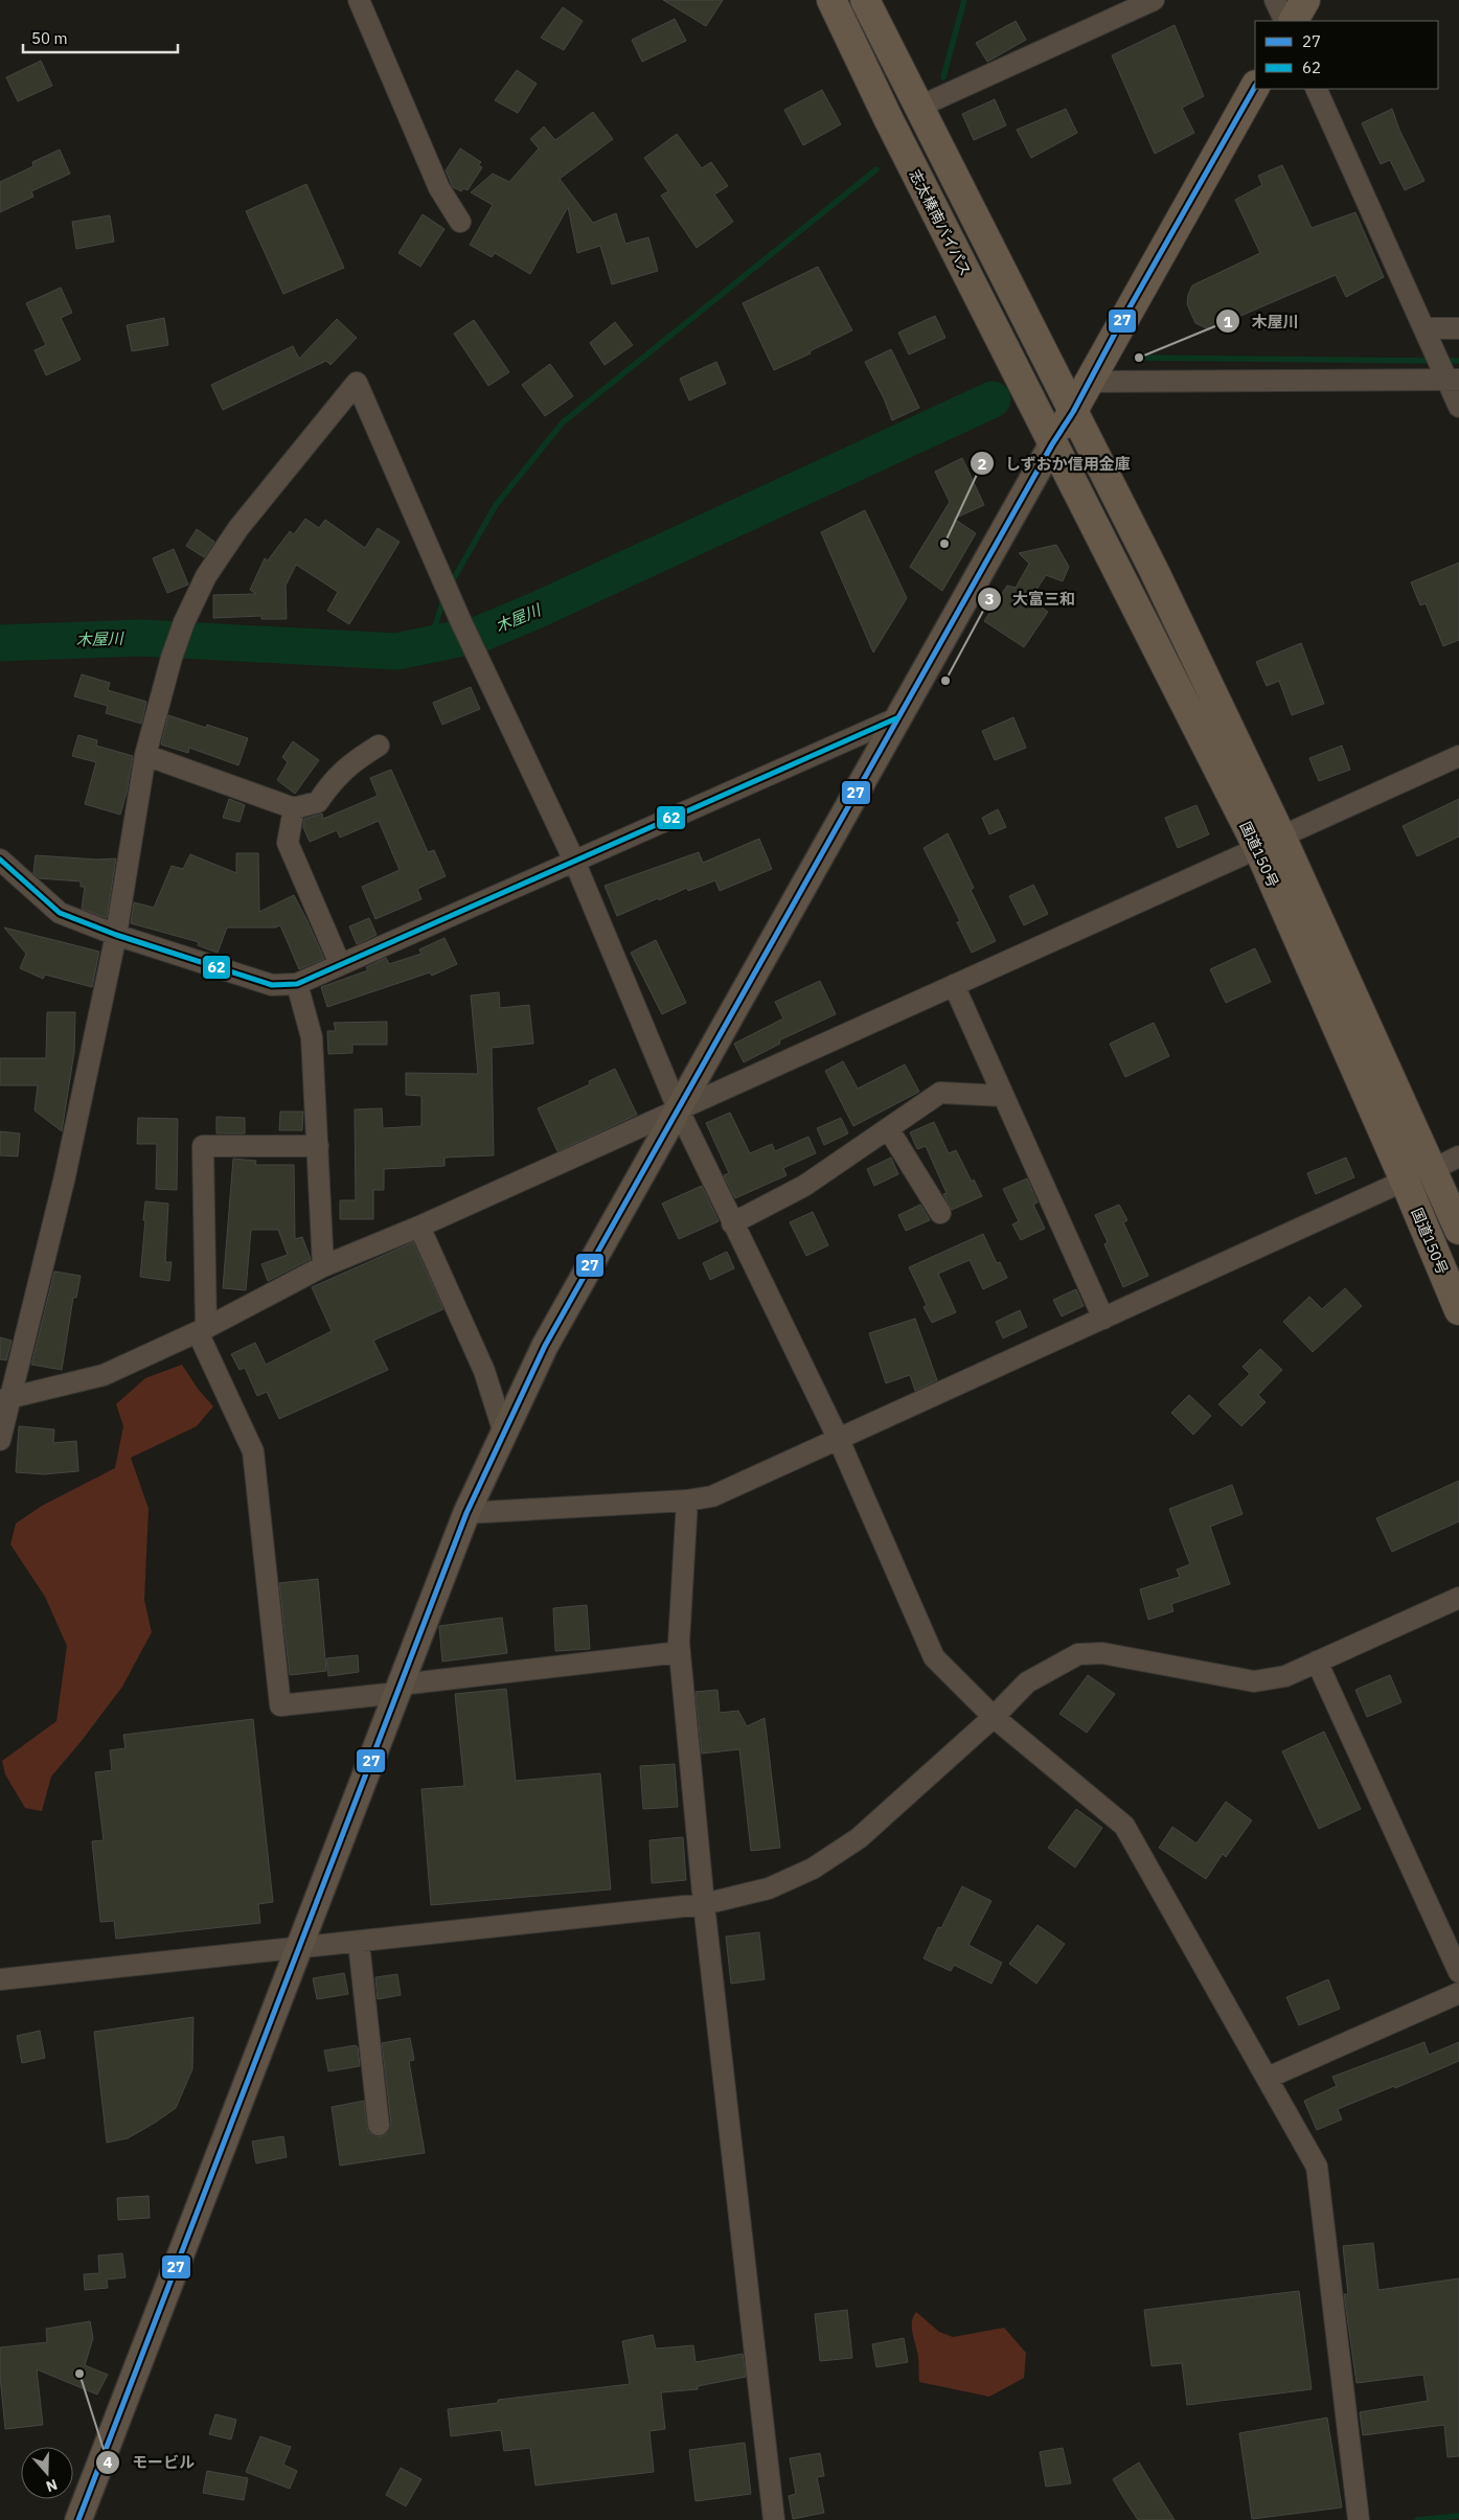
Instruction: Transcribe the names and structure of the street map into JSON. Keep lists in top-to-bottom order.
{
  "streets": {
    "highway": ["志太榛南バイパス", "国道150号"]
  },
  "crossings": [
    ["志太榛南バイパス", "国道150号"]
  ],
  "water": ["木屋川"],
  "places": [
    "木屋川",
    "しずおか信用金庫",
    "大富三和",
    "モービル"
  ],
  "lines": ["transit line 27", "transit line 62"],
  "legend": ["27", "62"],
  "scale_bar": "50 m",
  "north": "bottom"
}
